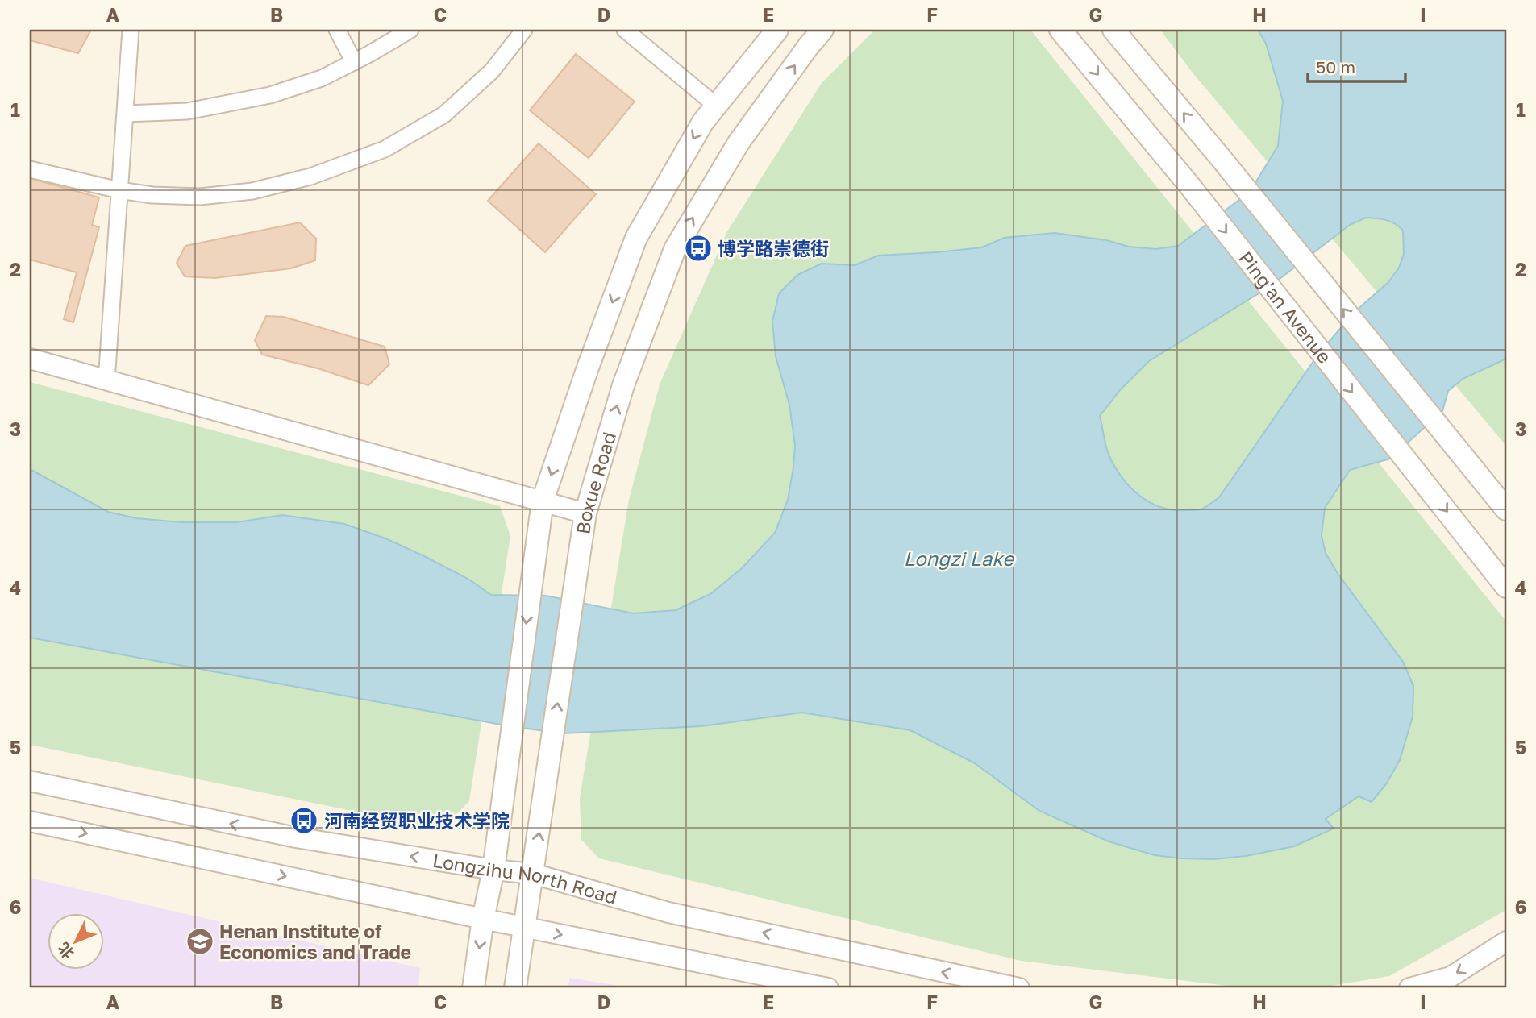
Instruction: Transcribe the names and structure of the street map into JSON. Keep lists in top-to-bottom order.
{
  "streets": {
    "main road": ["Ping'an Avenue", "Boxue Road"],
    "street": ["Longzihu North Road"]
  },
  "crossings": [
    ["Boxue Road", "Longzihu North Road"]
  ],
  "water": ["Longzi Lake"],
  "places": {
    "bus stop": ["博学路崇德街", "河南经贸职业技术学院"],
    "school or university": ["Henan Institute of Economics and Trade"]
  },
  "scale_bar": "50 m",
  "north": "bottom left",
  "grid": {
    "columns": [
      "A",
      "B",
      "C",
      "D",
      "E",
      "F",
      "G",
      "H",
      "I"
    ],
    "rows": [
      "1",
      "2",
      "3",
      "4",
      "5",
      "6"
    ]
  }
}
